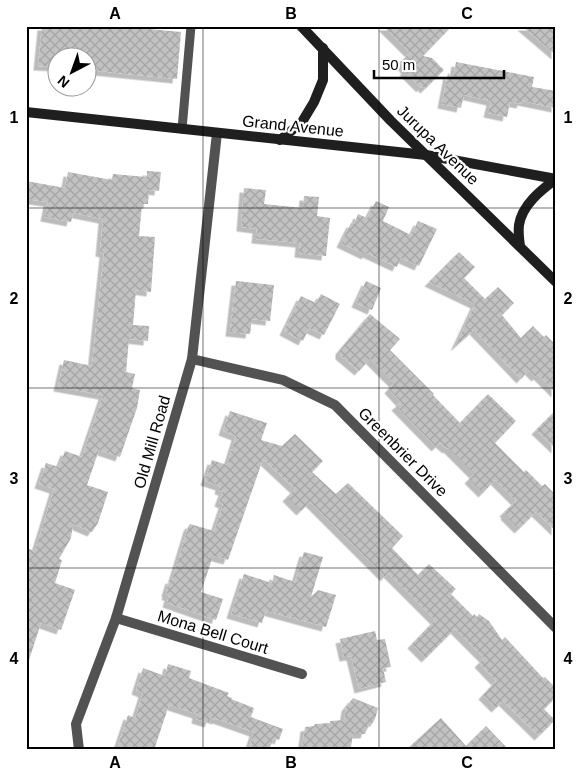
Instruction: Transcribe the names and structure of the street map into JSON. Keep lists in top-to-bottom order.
{
  "streets": {
    "main road": ["Grand Avenue", "Jurupa Avenue"],
    "street": ["Old Mill Road", "Greenbrier Drive", "Mona Bell Court"]
  },
  "crossings": [
    ["Grand Avenue", "Jurupa Avenue"],
    ["Grand Avenue", "Old Mill Road"],
    ["Old Mill Road", "Greenbrier Drive"],
    ["Old Mill Road", "Mona Bell Court"]
  ],
  "scale_bar": "50 m",
  "north": "bottom left",
  "grid": {
    "columns": ["A", "B", "C"],
    "rows": [
      "1",
      "2",
      "3",
      "4"
    ]
  }
}
